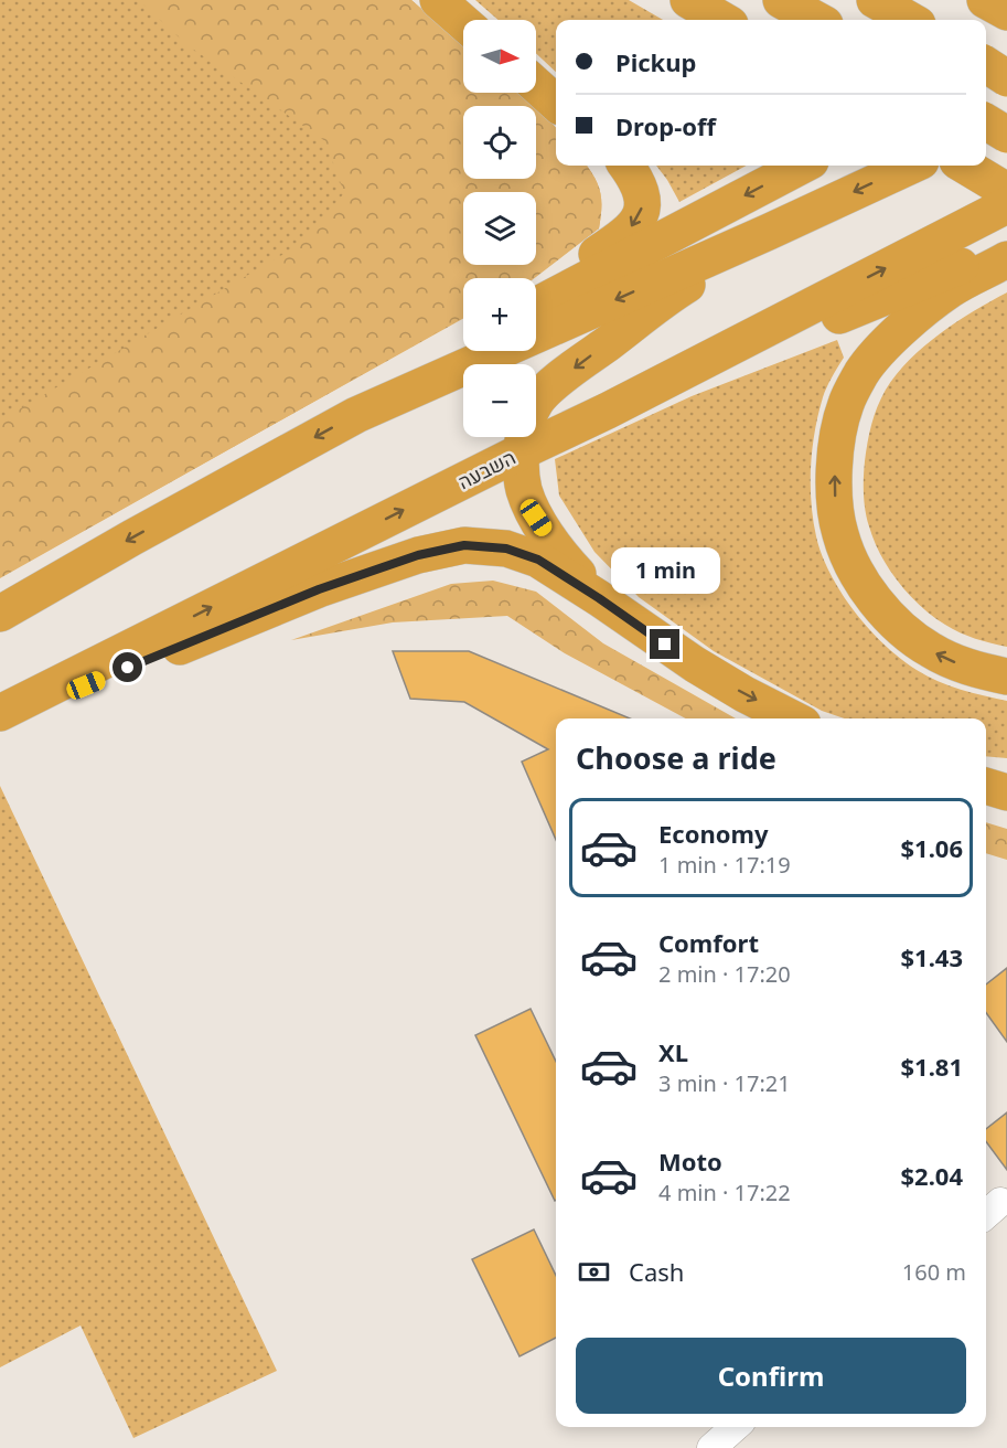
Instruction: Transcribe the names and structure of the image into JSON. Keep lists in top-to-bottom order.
{
  "streets": {
    "highway": ["השבעה"]
  },
  "north": "right",
  "page": {
    "map_buttons": ["+", "−"],
    "banner": ["Pickup", "Drop-off"],
    "bubble": "1 min",
    "heading": "Choose a ride",
    "list": [
      {
        "name": "Economy",
        "note": "1 min · 17:19",
        "value": "$1.06"
      },
      {
        "name": "Comfort",
        "note": "2 min · 17:20",
        "value": "$1.43"
      },
      {
        "name": "XL",
        "note": "3 min · 17:21",
        "value": "$1.81"
      },
      {
        "name": "Moto",
        "note": "4 min · 17:22",
        "value": "$2.04"
      }
    ],
    "pay": ["Cash", "160 m"],
    "buttons": "Confirm"
  }
}
